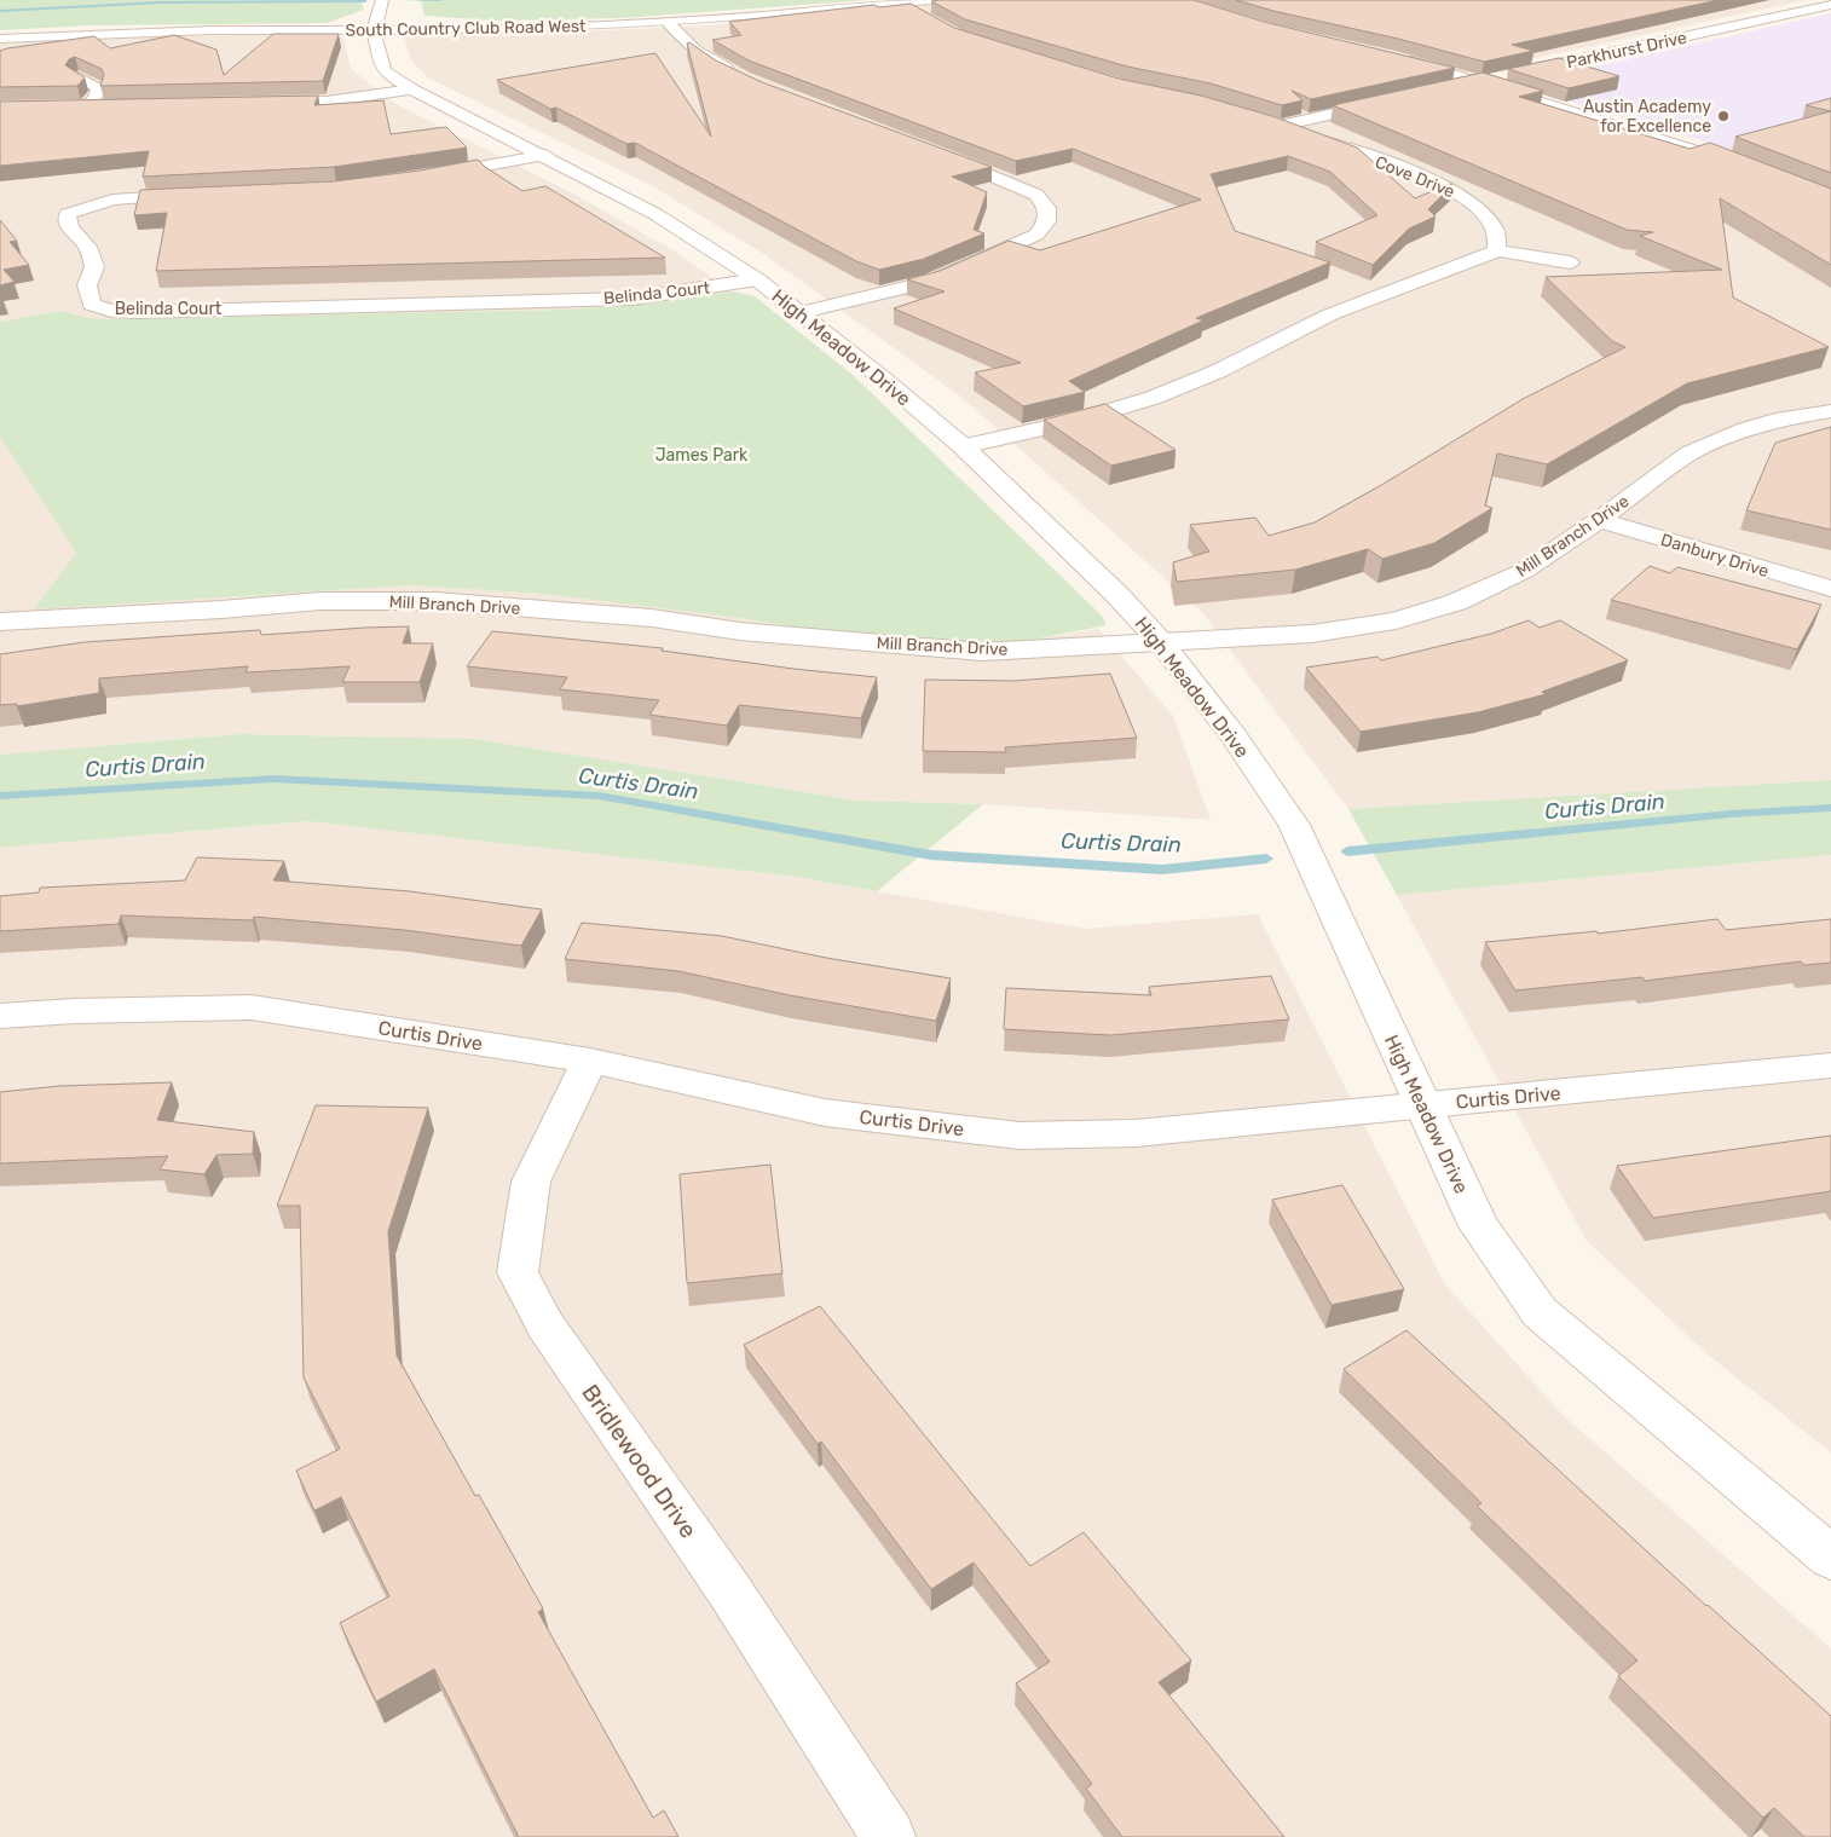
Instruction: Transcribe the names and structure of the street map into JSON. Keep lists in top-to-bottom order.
{
  "streets": {
    "street": [
      "South Country Club Road West",
      "Parkhurst Drive",
      "Cove Drive",
      "Belinda Court",
      "High Meadow Drive",
      "Mill Branch Drive",
      "Danbury Drive",
      "Curtis Drive",
      "Bridlewood Drive"
    ]
  },
  "crossings": [
    ["South Country Club Road West", "High Meadow Drive"],
    ["Belinda Court", "High Meadow Drive"],
    ["High Meadow Drive", "Mill Branch Drive"],
    ["High Meadow Drive", "Curtis Drive"],
    ["Mill Branch Drive", "Danbury Drive"],
    ["Curtis Drive", "Bridlewood Drive"]
  ],
  "water": ["Curtis Drain"],
  "parks": ["James Park"],
  "places": ["Austin Academy for Excellence"]
}
